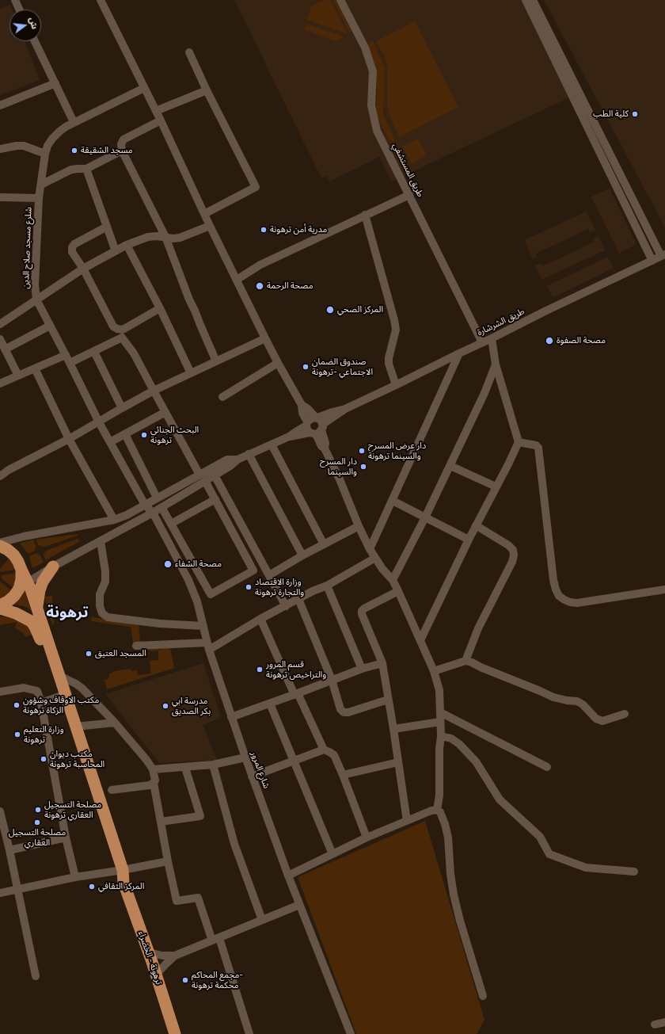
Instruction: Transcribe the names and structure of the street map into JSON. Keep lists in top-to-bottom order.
{
  "streets": {
    "highway": ["ترهونة - الخضراء"],
    "street": [
      "طريق المستشفي",
      "شلرع مسجد صلاح الدين",
      "طريق الشرشارة",
      "شارع المرور"
    ]
  },
  "crossings": [
    ["طريق المستشفي", "طريق الشرشارة"],
    ["شلرع مسجد صلاح الدين", "شارع المرور"]
  ],
  "districts": ["ترهونة"],
  "places": [
    "كلية الطب",
    "مسجد الشقيقة",
    "مدرية أمن ترهونة",
    "مصحة الرحمة",
    "المركز الصحي",
    "مصحة الصفوة",
    "صندوق الضمان الاجتماعي -ترهونة",
    "البحث الجنائي ترهونة",
    "دار عرض المسرح والسينما ترهونة",
    "دار المسرح والسينما",
    "مصحة الشفاء",
    "وزارة الاقتصاد والتجارة ترهونة",
    "المسجد العتيق",
    "قسم المرور والتراخيص ترهونة",
    "مكتب الاوقاف وشؤون الزكاة ترهونة",
    "مدرسة ابي بكر الصديق",
    "وزارة التعليم ترهونة",
    "مكتب ديوان المحاسبة ترهونة",
    "مصلحة التسجيل العقاري ترهونة",
    "مصلحة التسجيل العقاري",
    "المركز الثقافي",
    "مجمع المحاكم- محكمة ترهونة"
  ],
  "north": "right"
}
